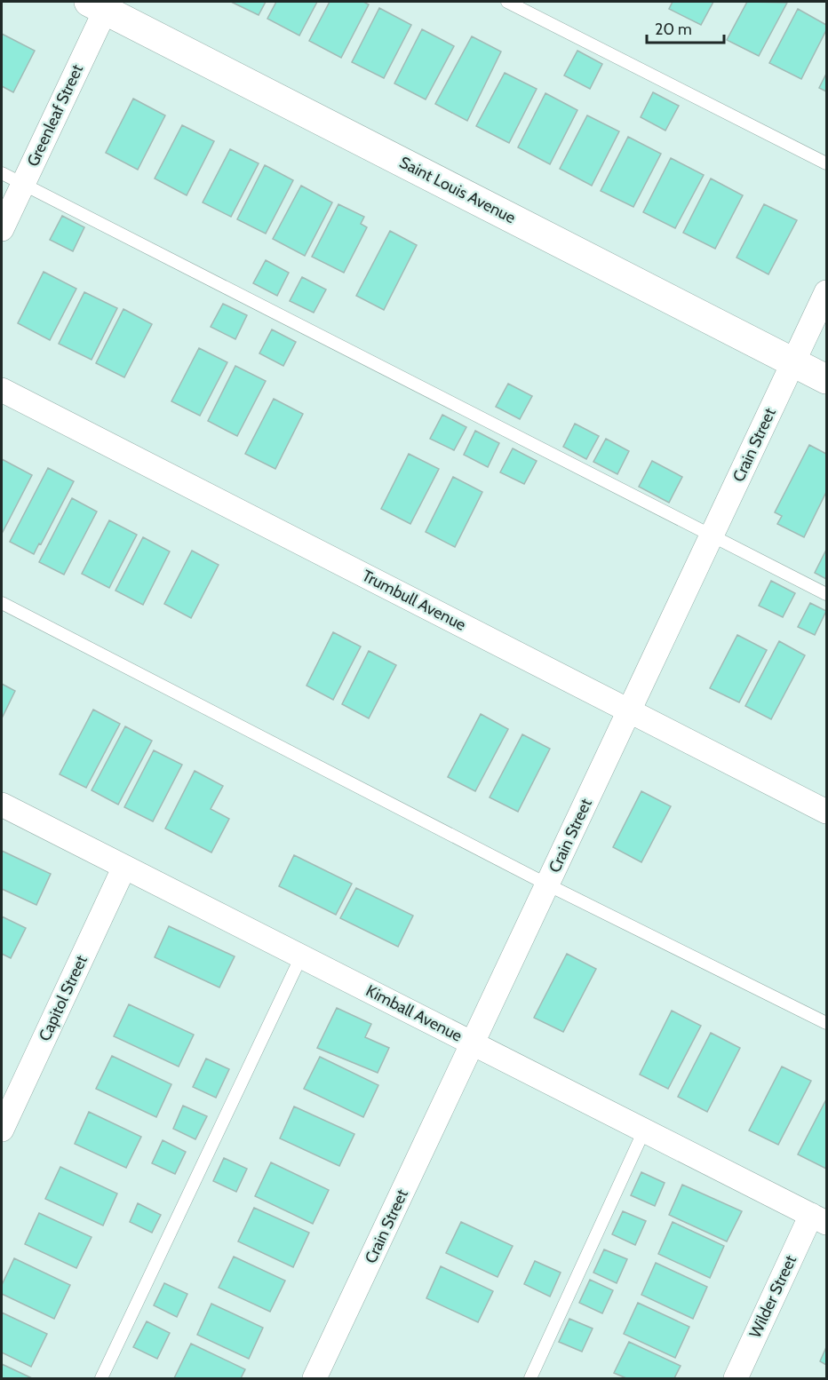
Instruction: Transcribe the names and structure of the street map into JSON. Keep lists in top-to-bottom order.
{
  "streets": {
    "street": [
      "Greenleaf Street",
      "Saint Louis Avenue",
      "Crain Street",
      "Trumbull Avenue",
      "Capitol Street",
      "Kimball Avenue",
      "Wilder Street"
    ]
  },
  "crossings": [
    ["Greenleaf Street", "Saint Louis Avenue"],
    ["Saint Louis Avenue", "Crain Street"],
    ["Crain Street", "Trumbull Avenue"],
    ["Crain Street", "Kimball Avenue"],
    ["Capitol Street", "Kimball Avenue"],
    ["Kimball Avenue", "Wilder Street"]
  ],
  "scale_bar": "20 m"
}
